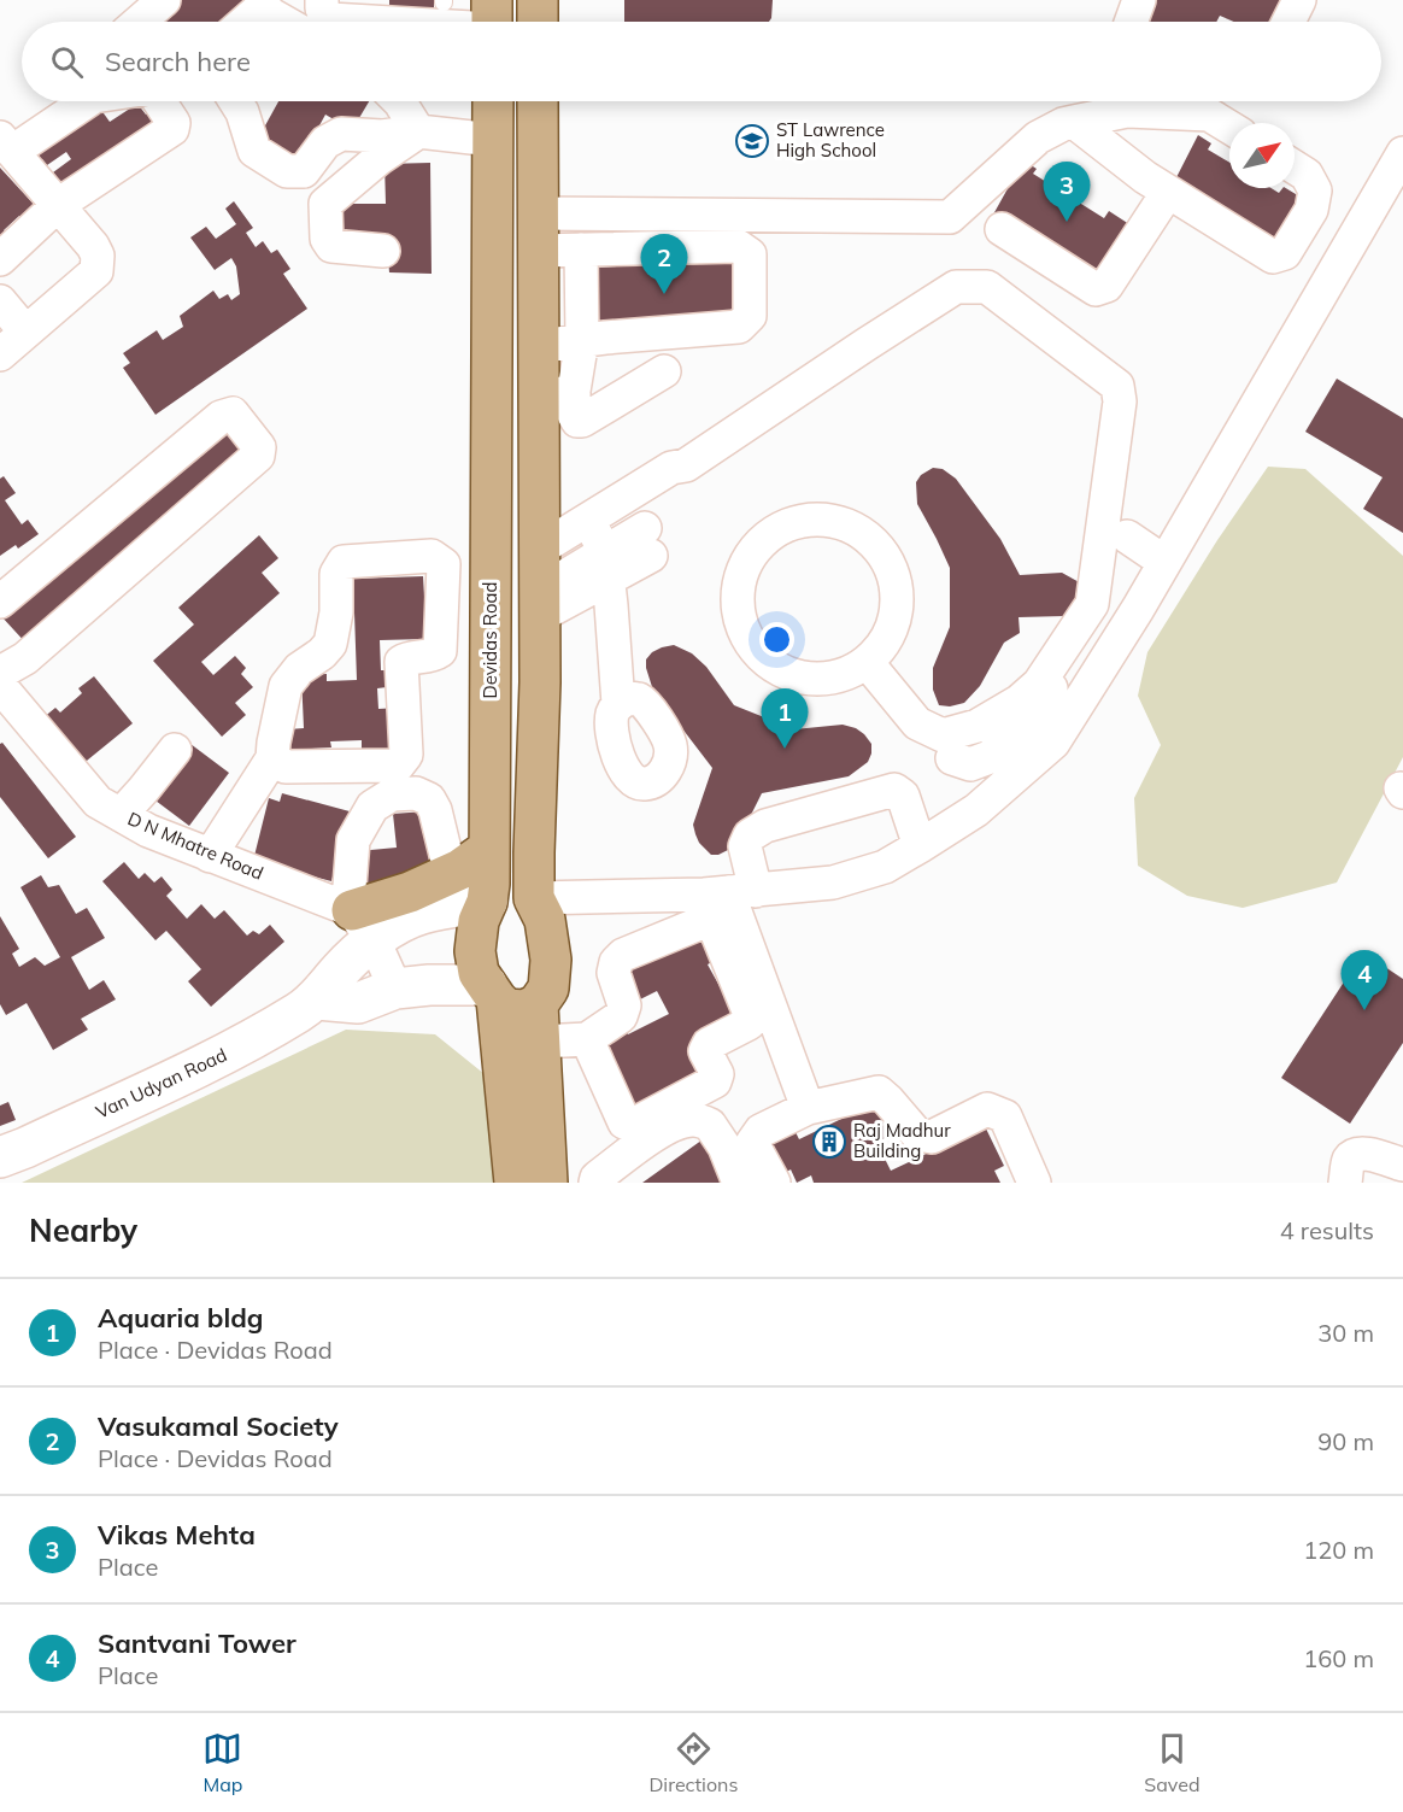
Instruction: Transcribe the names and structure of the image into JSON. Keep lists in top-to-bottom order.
{
  "streets": {
    "main road": ["Devidas Road"],
    "street": ["D N Mhatre Road", "Van Udyan Road"]
  },
  "crossings": [
    ["D N Mhatre Road", "Van Udyan Road"]
  ],
  "places": {
    "school or university": ["ST Lawrence High School"],
    "building": ["Raj Madhur Building"]
  },
  "north": "top right",
  "page": {
    "search": "Search here",
    "pins": [
      "3",
      "2",
      "1",
      "4"
    ],
    "heading": ["Nearby", "4 results"],
    "list": [
      {
        "mark": "1",
        "name": "Aquaria bldg",
        "note": "Place · Devidas Road",
        "value": "30 m"
      },
      {
        "mark": "2",
        "name": "Vasukamal Society",
        "note": "Place · Devidas Road",
        "value": "90 m"
      },
      {
        "mark": "3",
        "name": "Vikas Mehta",
        "note": "Place",
        "value": "120 m"
      },
      {
        "mark": "4",
        "name": "Santvani Tower",
        "note": "Place",
        "value": "160 m"
      }
    ],
    "nav": ["Map", "Directions", "Saved"]
  }
}
